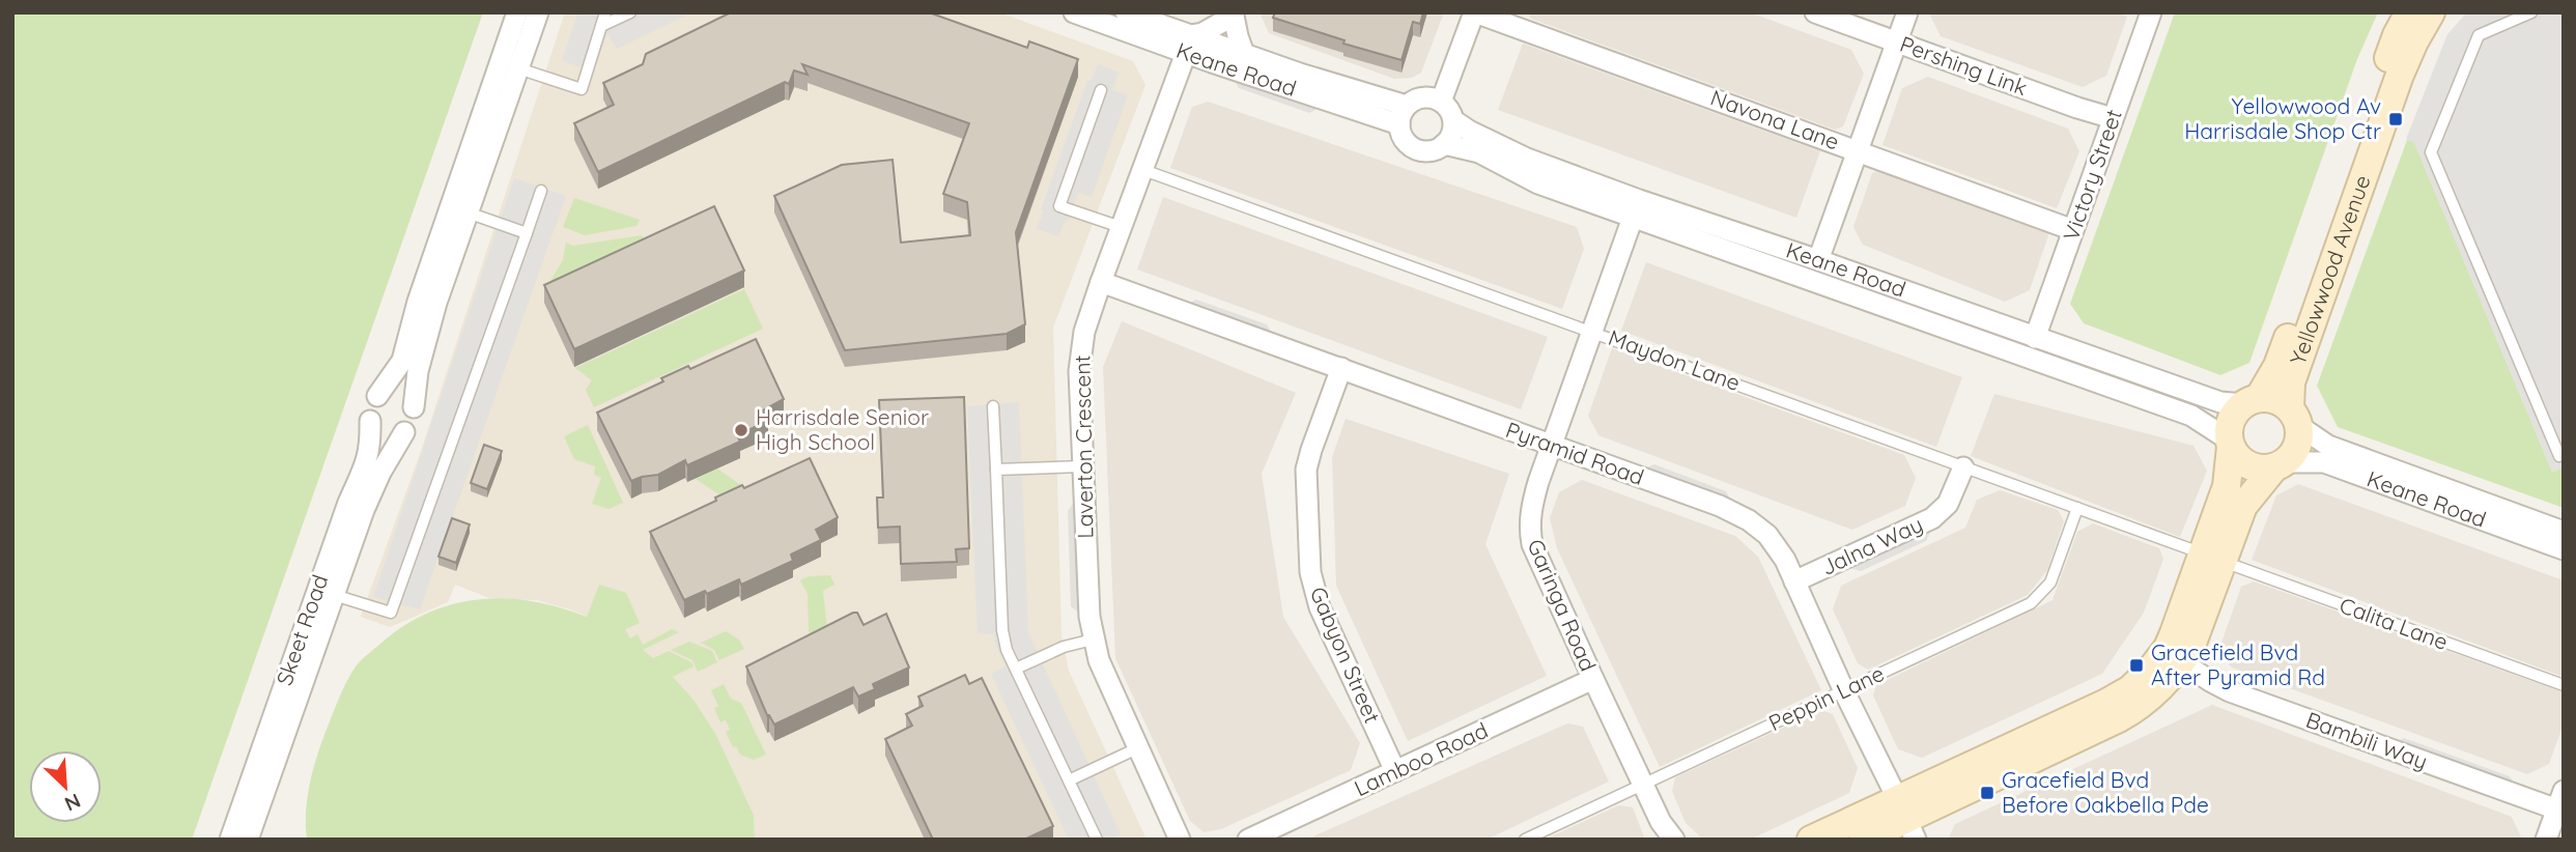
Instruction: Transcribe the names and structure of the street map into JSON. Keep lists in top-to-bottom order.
{
  "streets": {
    "street": [
      "Pershing Link",
      "Keane Road",
      "Navona Lane",
      "Victory Street",
      "Yellowwood Avenue",
      "Laverton Crescent",
      "Pyramid Road",
      "Jalna Way",
      "Garinga Road",
      "Skeet Road",
      "Gabyon Street",
      "Bambili Way",
      "Lamboo Road"
    ],
    "lane": ["Maydon Lane", "Calita Lane", "Peppin Lane"]
  },
  "crossings": [
    ["Pershing Link", "Victory Street"],
    ["Keane Road", "Victory Street"],
    ["Keane Road", "Yellowwood Avenue"],
    ["Keane Road", "Laverton Crescent"],
    ["Keane Road", "Garinga Road"],
    ["Navona Lane", "Victory Street"],
    ["Maydon Lane", "Laverton Crescent"],
    ["Maydon Lane", "Jalna Way"],
    ["Maydon Lane", "Garinga Road"],
    ["Maydon Lane", "Calita Lane"],
    ["Maydon Lane", "Peppin Lane"],
    ["Laverton Crescent", "Pyramid Road"],
    ["Pyramid Road", "Jalna Way"],
    ["Pyramid Road", "Garinga Road"],
    ["Pyramid Road", "Gabyon Street"],
    ["Pyramid Road", "Peppin Lane"],
    ["Garinga Road", "Peppin Lane"],
    ["Garinga Road", "Lamboo Road"],
    ["Gabyon Street", "Lamboo Road"]
  ],
  "places": {
    "transit": ["Yellowwood Av Harrisdale Shop Ctr", "Gracefield Bvd After Pyramid Rd", "Gracefield Bvd Before Oakbella Pde"],
    "other": ["Harrisdale Senior High School"]
  },
  "north": "bottom right"
}
